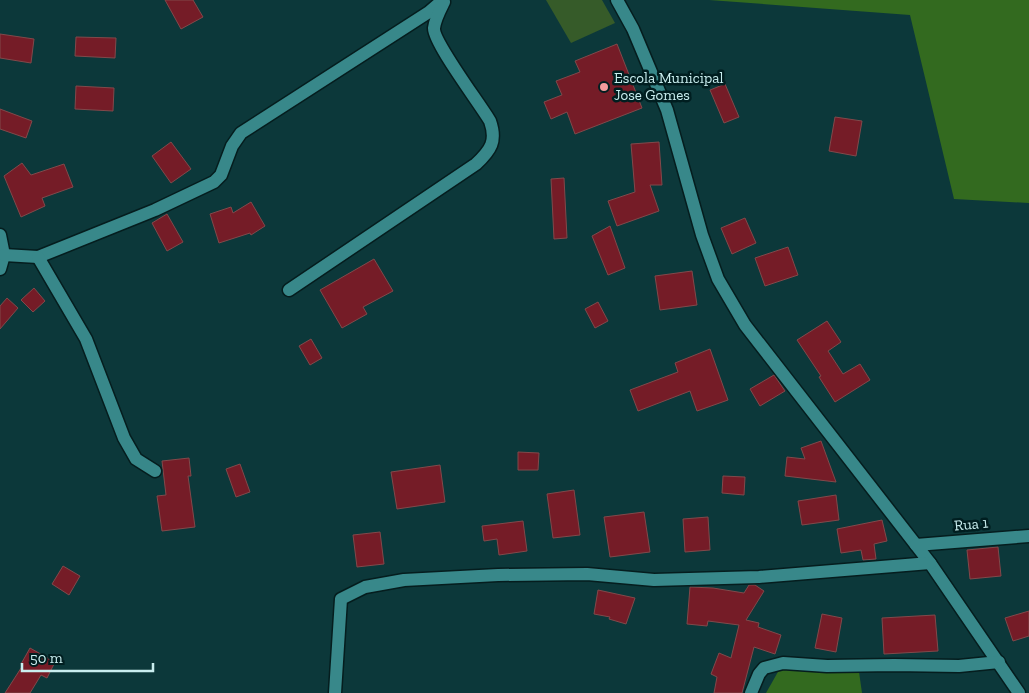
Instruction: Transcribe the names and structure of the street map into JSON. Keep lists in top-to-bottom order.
{
  "streets": {
    "street": ["Rua 1"]
  },
  "places": ["Escola Municipal Jose Gomes"],
  "scale_bar": "50 m"
}
